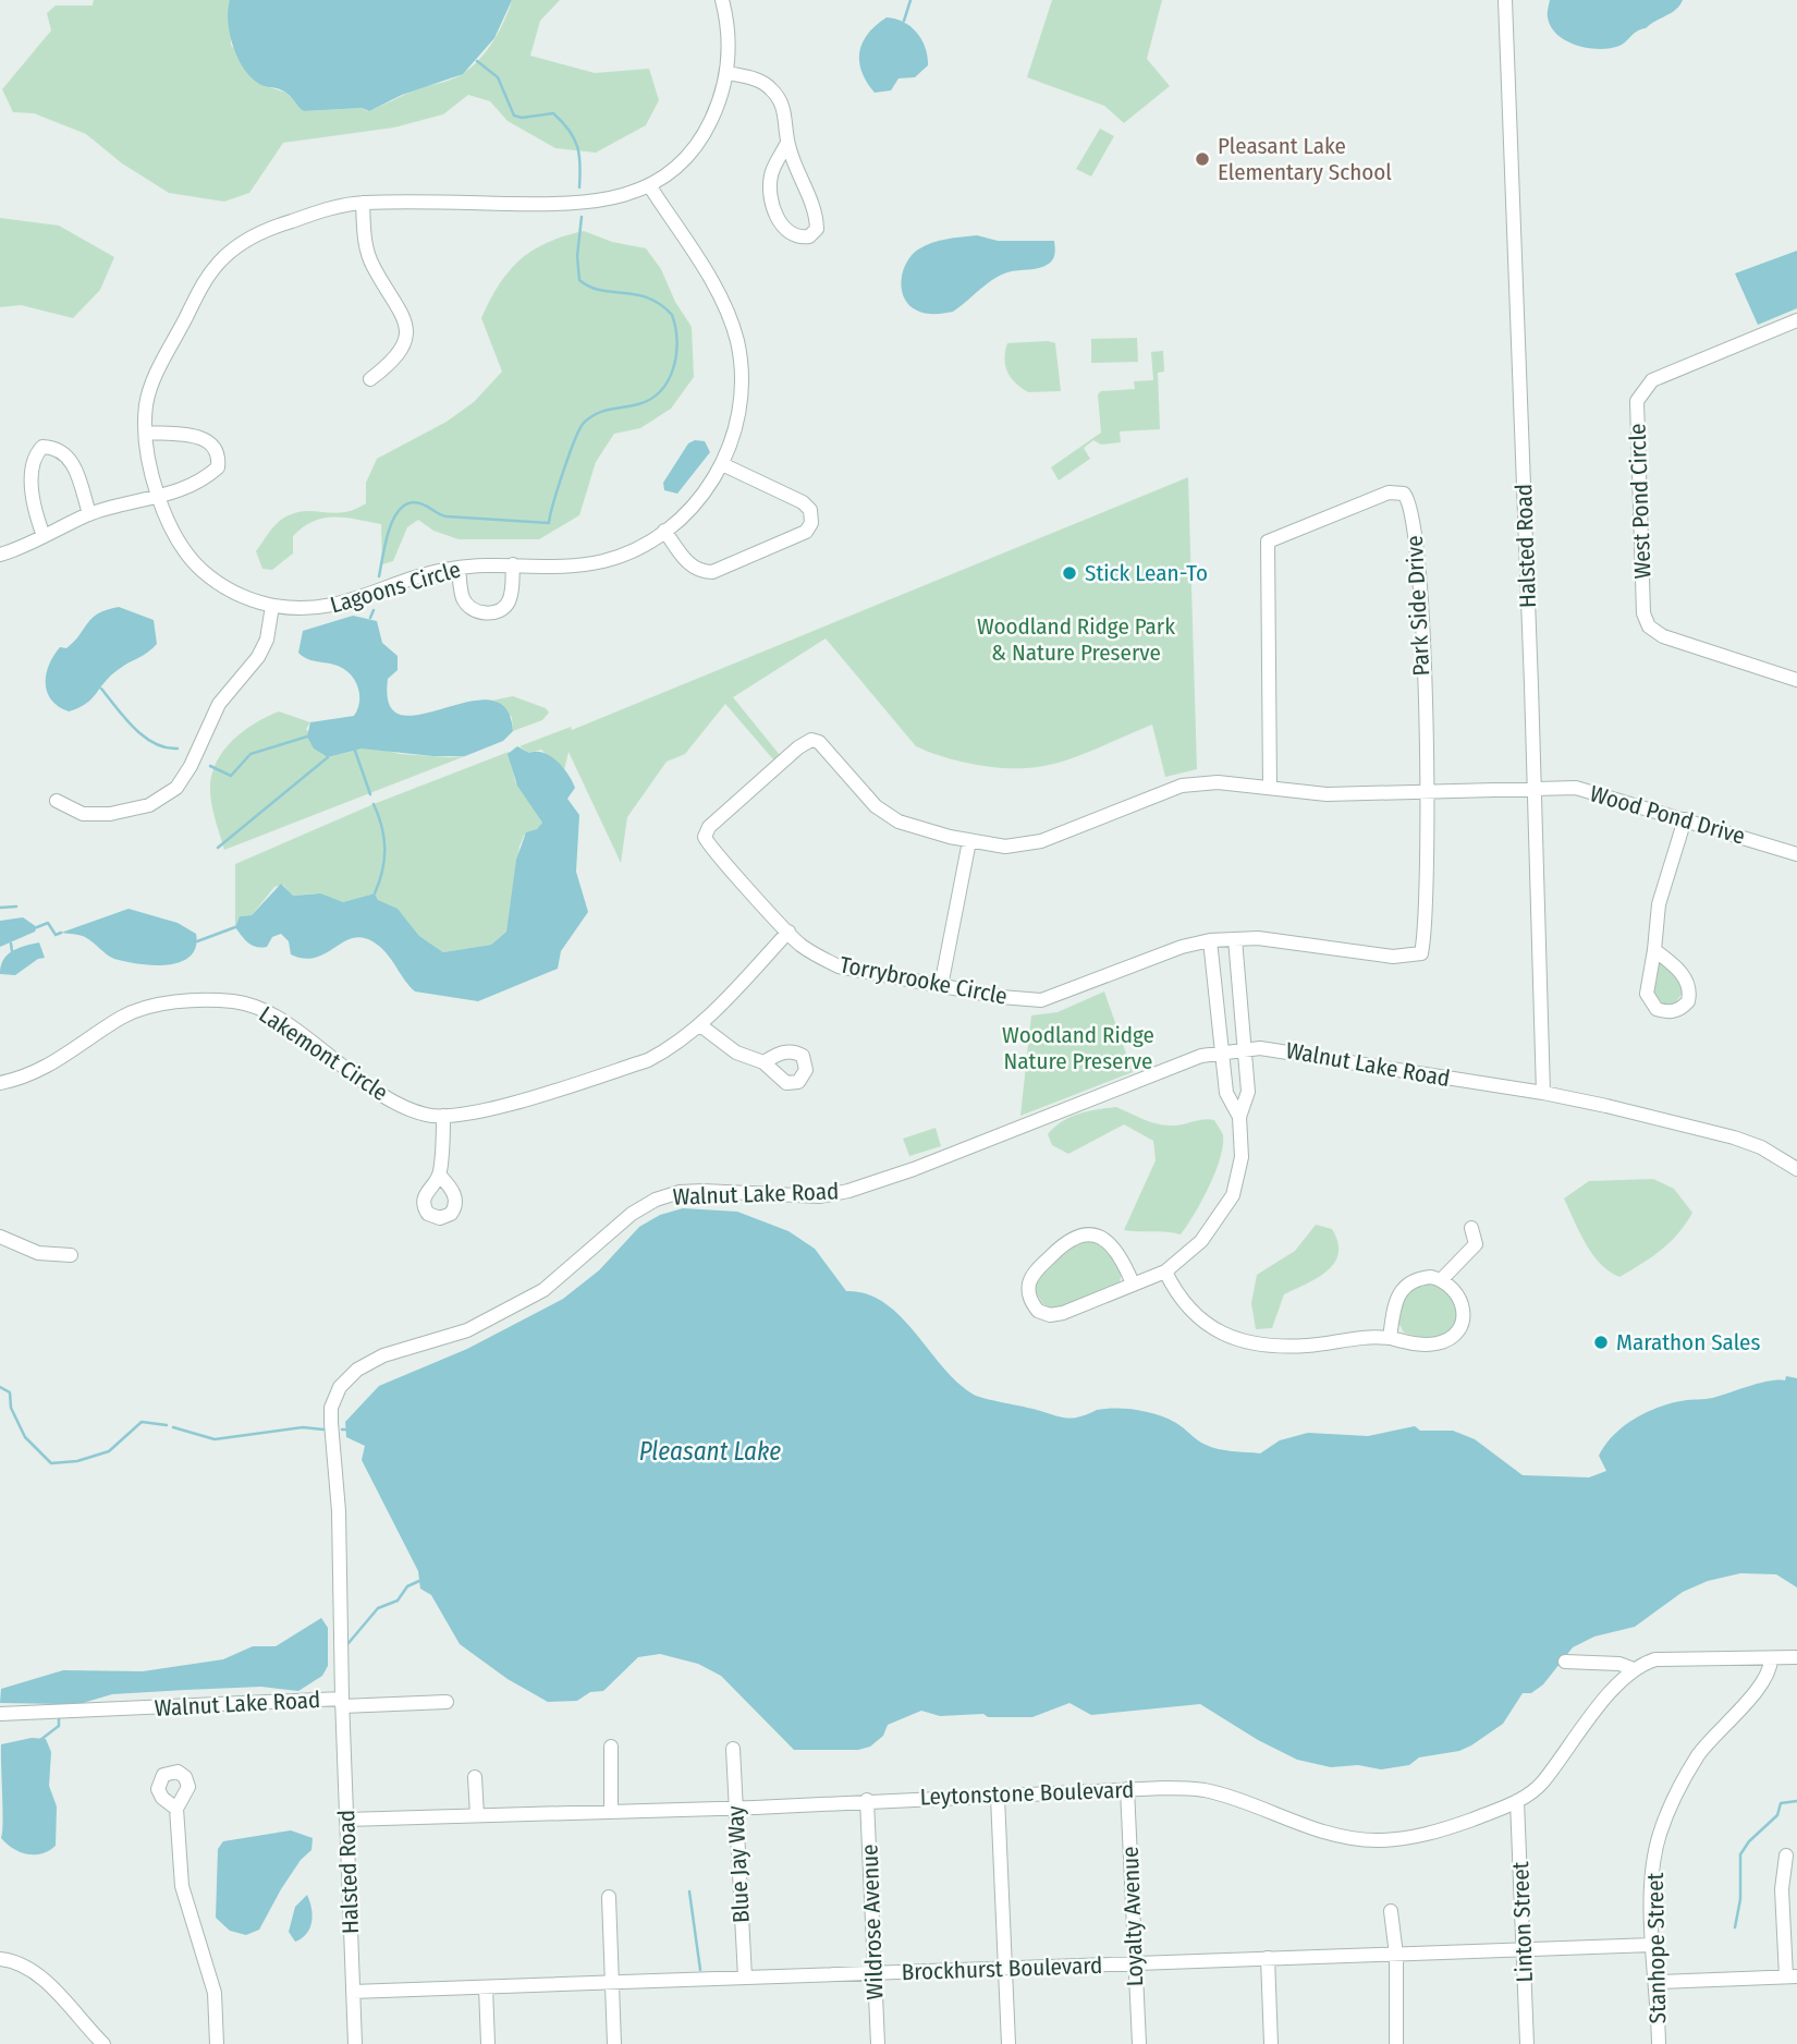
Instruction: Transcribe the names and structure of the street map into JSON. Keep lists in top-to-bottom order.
{
  "streets": {
    "street": [
      "West Pond Circle",
      "Halsted Road",
      "Lagoons Circle",
      "Park Side Drive",
      "Wood Pond Drive",
      "Torrybrooke Circle",
      "Lakemont Circle",
      "Walnut Lake Road",
      "Leytonstone Boulevard",
      "Blue Jay Way",
      "Loyalty Avenue",
      "Wildrose Avenue",
      "Linton Street",
      "Stanhope Street",
      "Brockhurst Boulevard"
    ]
  },
  "crossings": [
    ["Halsted Road", "Wood Pond Drive"],
    ["Halsted Road", "Torrybrooke Circle"],
    ["Halsted Road", "Walnut Lake Road"],
    ["Halsted Road", "Leytonstone Boulevard"],
    ["Halsted Road", "Brockhurst Boulevard"],
    ["Park Side Drive", "Torrybrooke Circle"],
    ["Wood Pond Drive", "Torrybrooke Circle"],
    ["Torrybrooke Circle", "Lakemont Circle"],
    ["Leytonstone Boulevard", "Blue Jay Way"],
    ["Leytonstone Boulevard", "Loyalty Avenue"],
    ["Leytonstone Boulevard", "Wildrose Avenue"],
    ["Leytonstone Boulevard", "Linton Street"],
    ["Blue Jay Way", "Brockhurst Boulevard"],
    ["Loyalty Avenue", "Brockhurst Boulevard"],
    ["Wildrose Avenue", "Brockhurst Boulevard"],
    ["Linton Street", "Brockhurst Boulevard"],
    ["Stanhope Street", "Brockhurst Boulevard"]
  ],
  "water": ["Pleasant Lake"],
  "parks": ["Woodland Ridge Park & Nature Preserve", "Woodland Ridge Nature Preserve"],
  "places": ["Pleasant Lake Elementary School", "Stick Lean-To", "Marathon Sales"]
}
